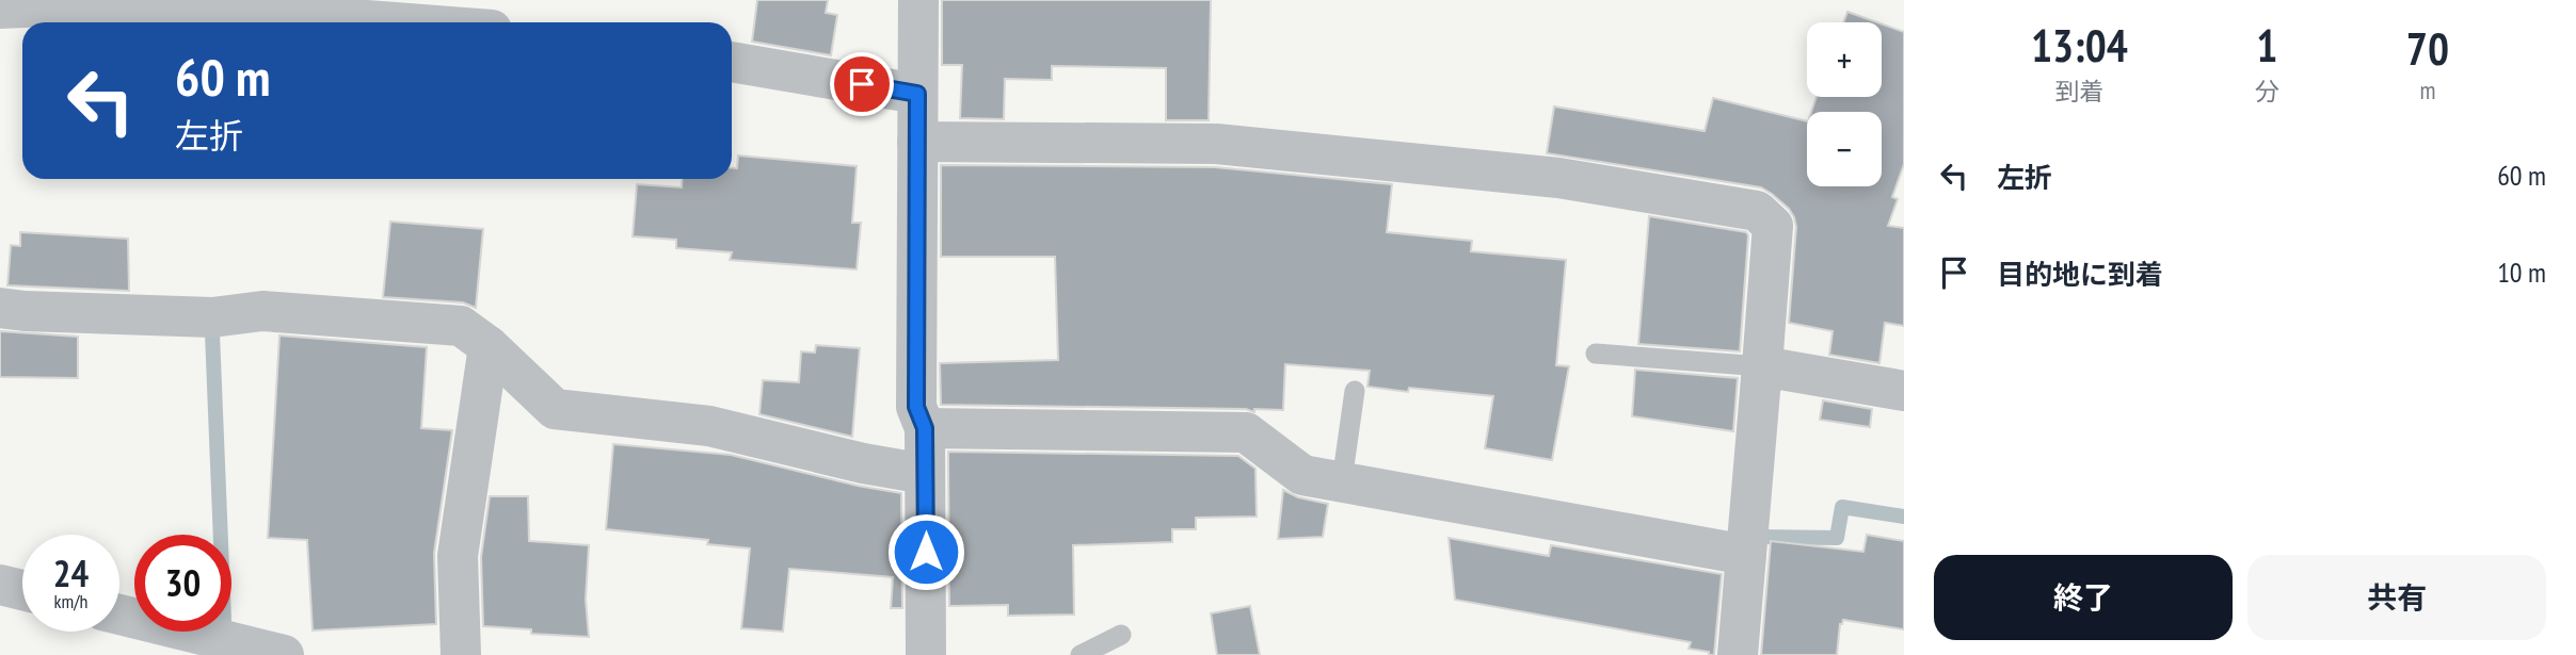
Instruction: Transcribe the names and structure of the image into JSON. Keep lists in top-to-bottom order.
{
  "page": {
    "eta": [
      "13:04",
      "到着",
      "1",
      "分",
      "70",
      "m"
    ],
    "map_buttons": ["+", "−"],
    "turn": ["60 m", "左折"],
    "list": [
      {
        "name": "左折",
        "value": "60 m"
      },
      {
        "name": "目的地に到着",
        "value": "10 m"
      }
    ],
    "speed": "24 km/h",
    "limit": "30",
    "buttons": ["終了", "共有"]
  }
}
